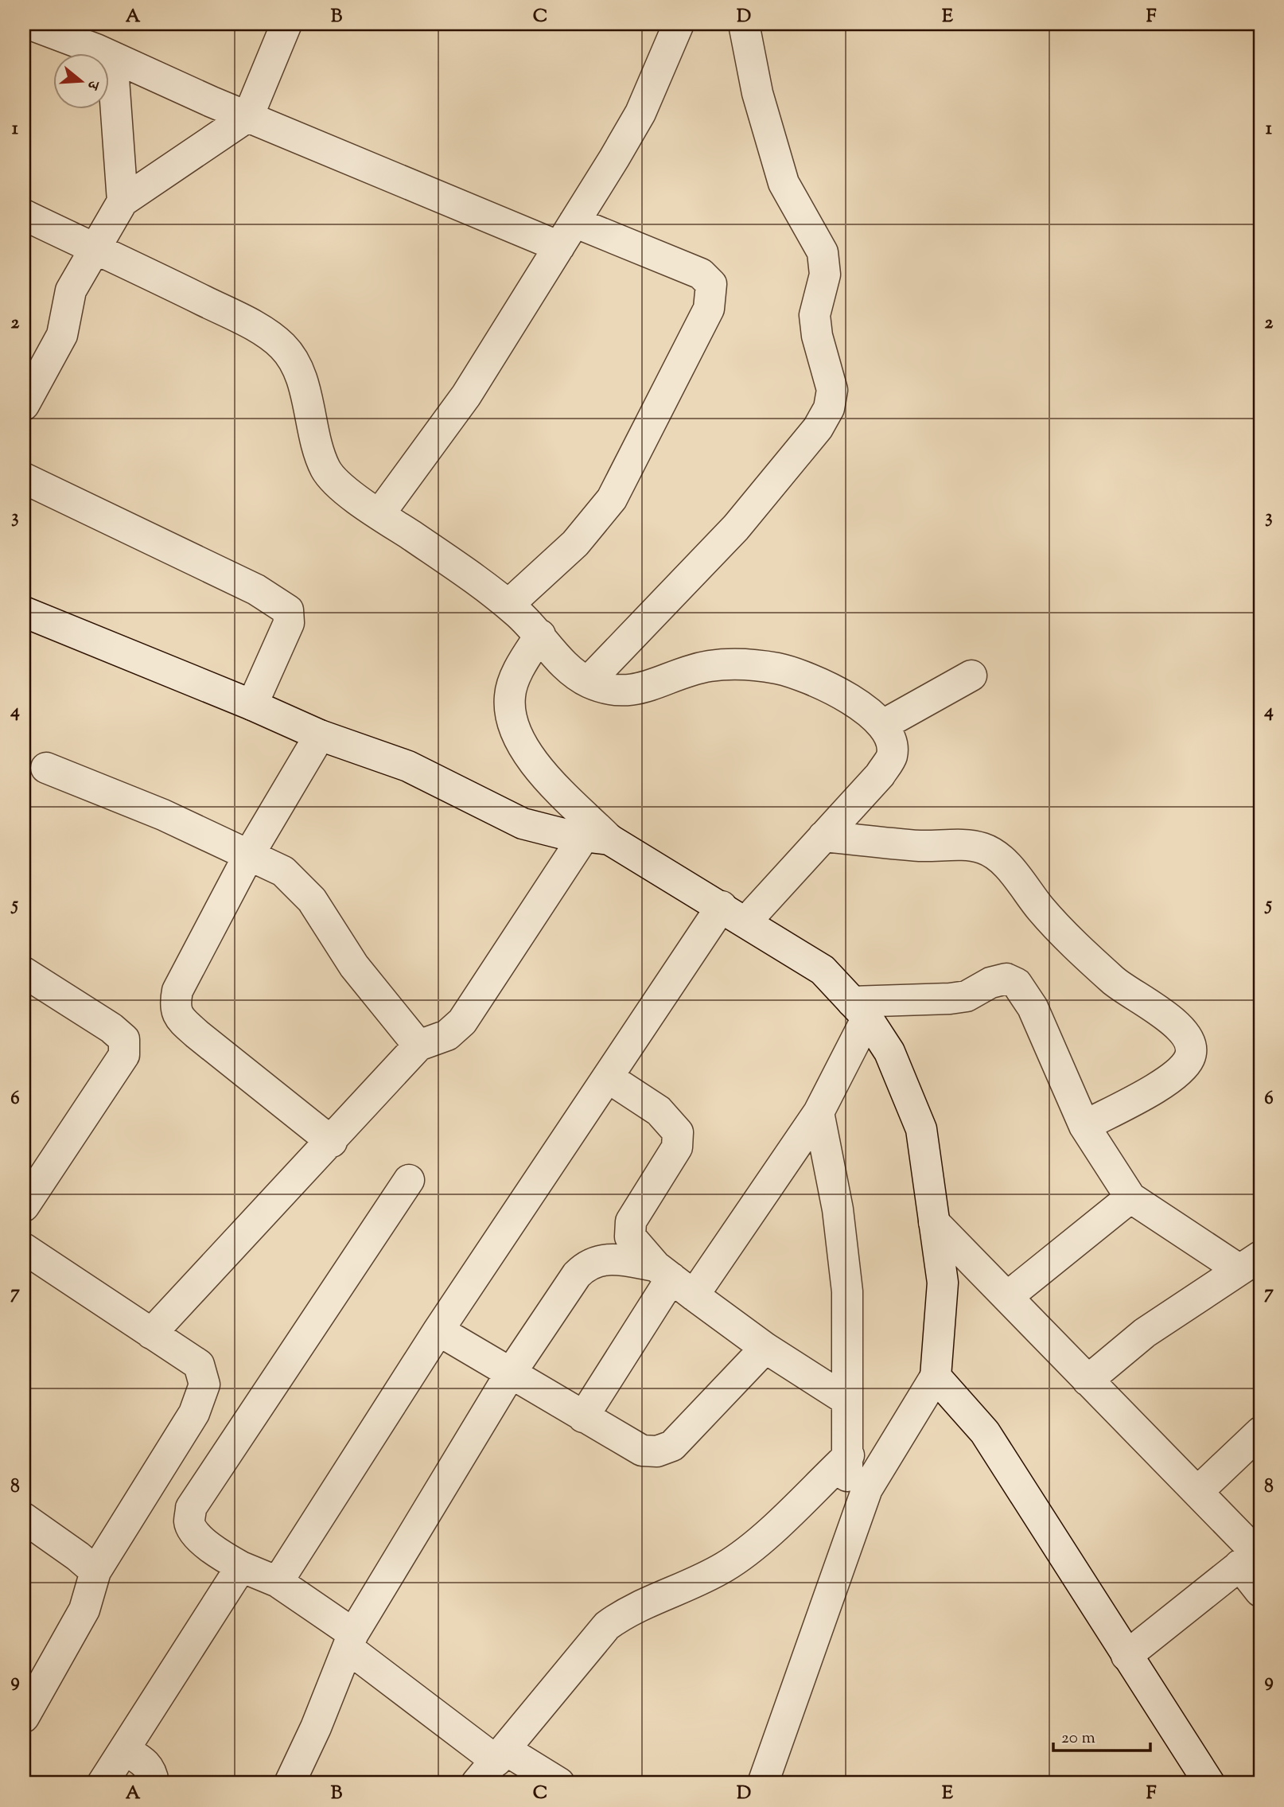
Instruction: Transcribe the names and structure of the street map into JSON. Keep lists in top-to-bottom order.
{
  "scale_bar": "20 m",
  "north": "right",
  "grid": {
    "columns": [
      "A",
      "B",
      "C",
      "D",
      "E",
      "F"
    ],
    "rows": [
      "1",
      "2",
      "3",
      "4",
      "5",
      "6",
      "7",
      "8",
      "9"
    ]
  }
}
